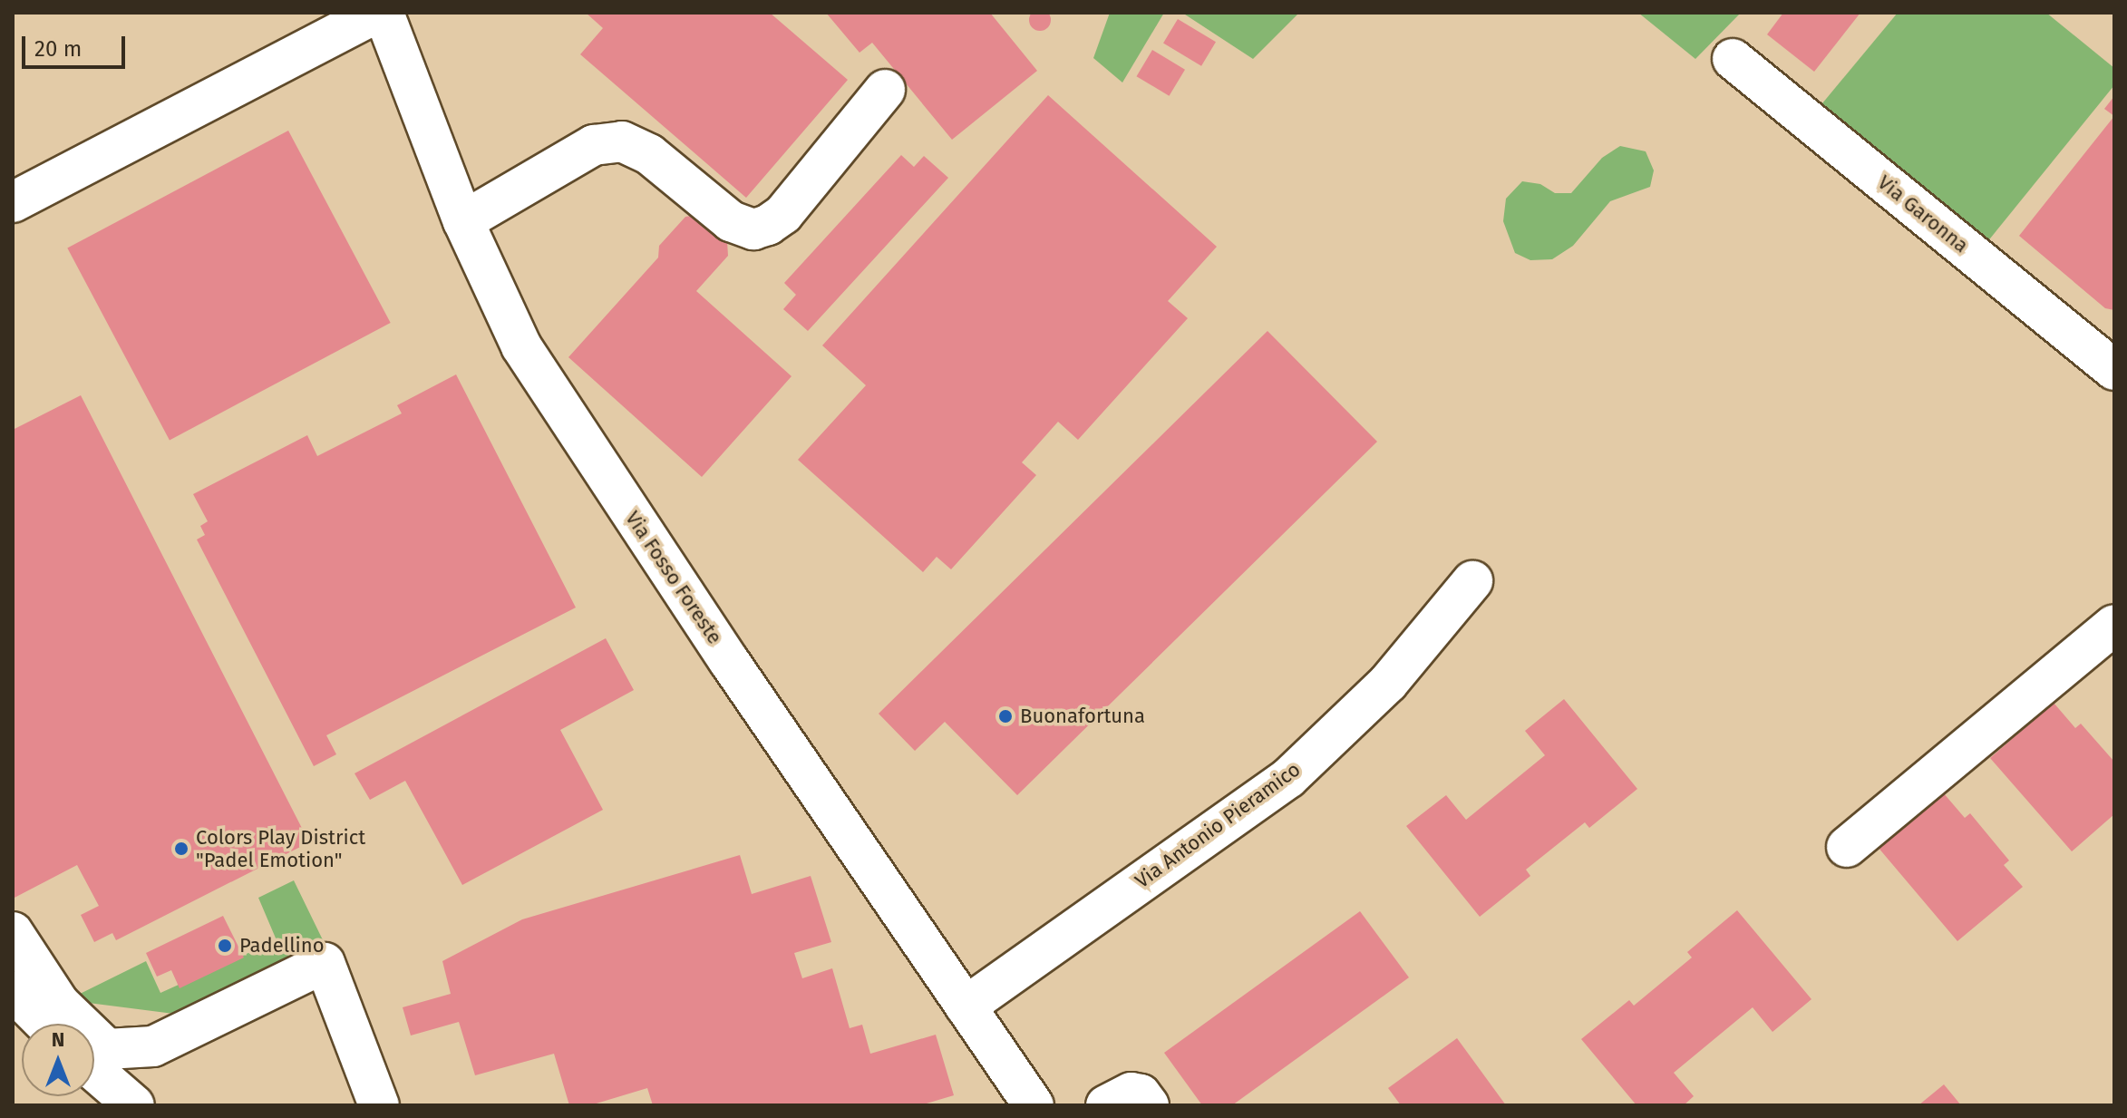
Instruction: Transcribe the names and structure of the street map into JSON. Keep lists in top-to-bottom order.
{
  "streets": {
    "street": ["Via Garonna", "Via Fosso Foreste", "Via Antonio Pieramico"]
  },
  "crossings": [
    ["Via Fosso Foreste", "Via Antonio Pieramico"]
  ],
  "places": ["Buonafortuna", "Colors Play District \"Padel Emotion\"", "Padellino"],
  "scale_bar": "20 m",
  "north": "top"
}
